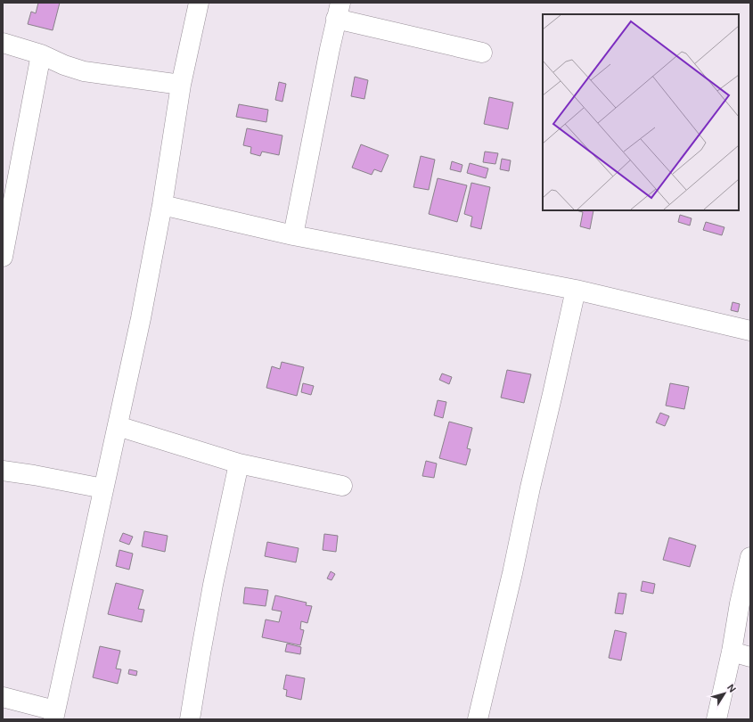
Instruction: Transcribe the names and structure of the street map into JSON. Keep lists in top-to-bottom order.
{
  "north": "top right"
}
